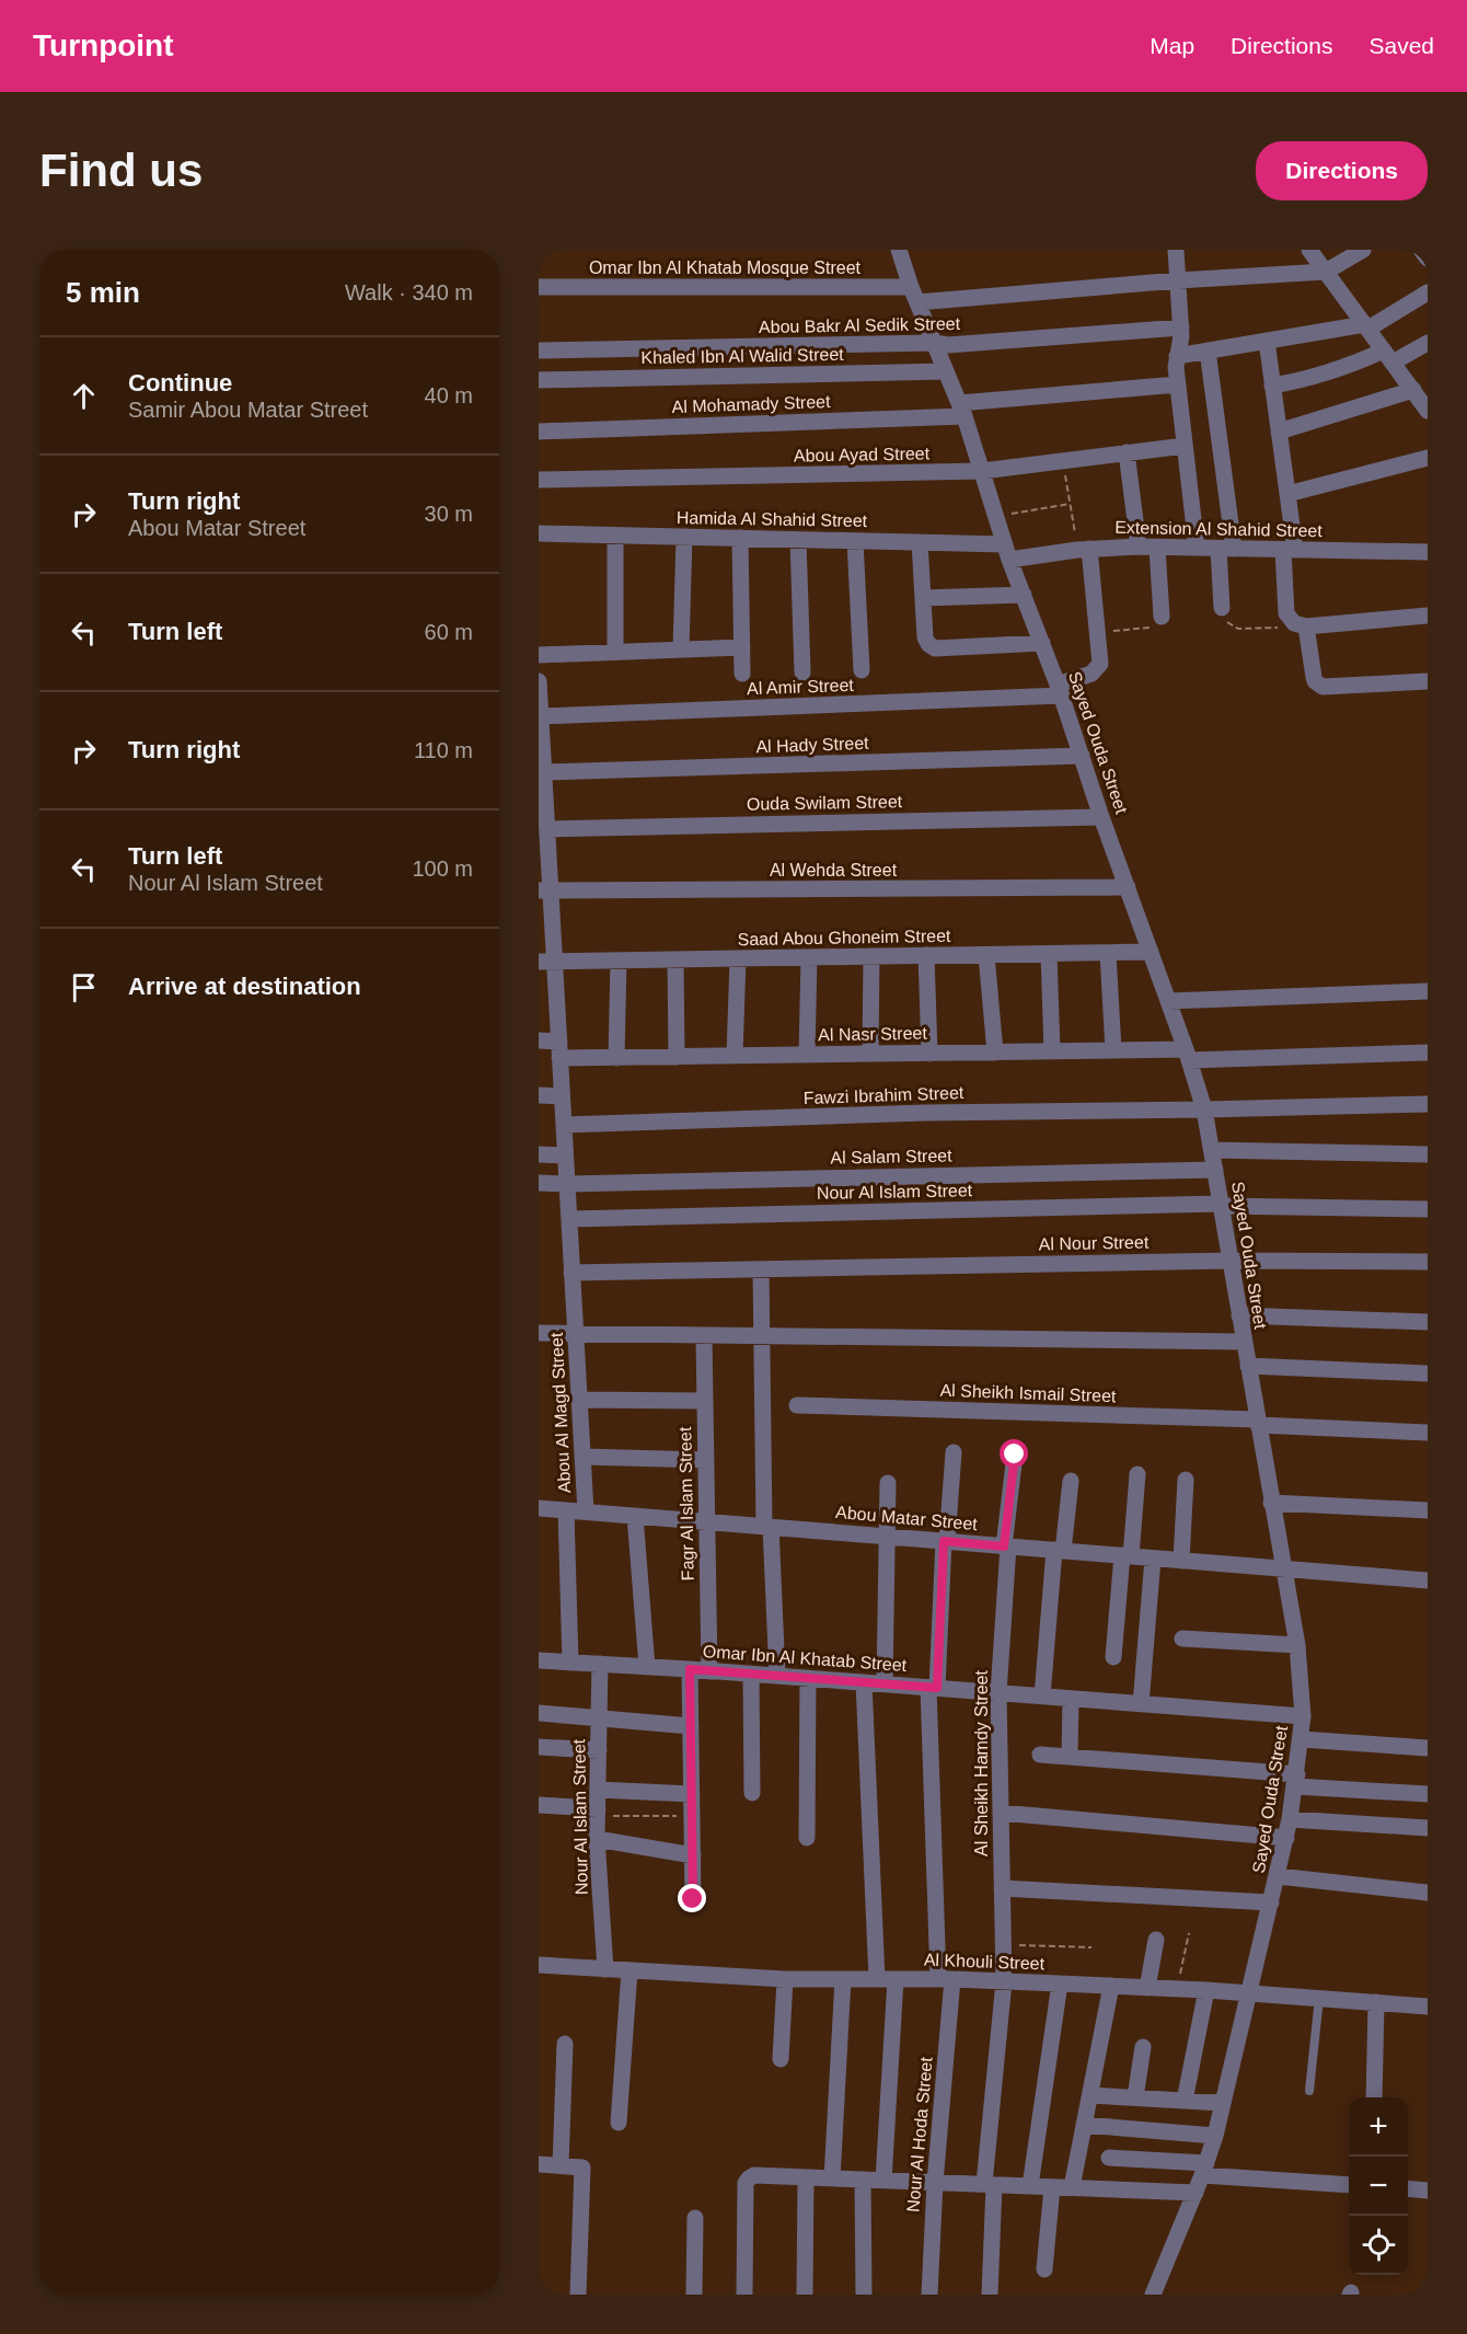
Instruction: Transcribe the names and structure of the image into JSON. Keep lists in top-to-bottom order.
{
  "streets": {
    "street": [
      "Omar Ibn Al Khatab Mosque Street",
      "Abou Bakr Al Sedik Street",
      "Khaled Ibn Al Walid Street",
      "Al Mohamady Street",
      "Abou Ayad Street",
      "Hamida Al Shahid Street",
      "Extension Al Shahid Street",
      "Al Amir Street",
      "Sayed Ouda Street",
      "Al Hady Street",
      "Ouda Swilam Street",
      "Al Wehda Street",
      "Saad Abou Ghoneim Street",
      "Al Nasr Street",
      "Fawzi Ibrahim Street",
      "Al Salam Street",
      "Nour Al Islam Street",
      "Al Nour Street",
      "Al Sheikh Ismail Street",
      "Abou Al Magd Street",
      "Fagr Al Islam Street",
      "Abou Matar Street",
      "Omar Ibn Al Khatab Street",
      "Al Sheikh Hamdy Street",
      "Al Khouli Street",
      "Nour Al Hoda Street"
    ]
  },
  "crossings": [
    ["Omar Ibn Al Khatab Mosque Street", "Sayed Ouda Street"],
    ["Abou Bakr Al Sedik Street", "Sayed Ouda Street"],
    ["Khaled Ibn Al Walid Street", "Sayed Ouda Street"],
    ["Al Mohamady Street", "Sayed Ouda Street"],
    ["Abou Ayad Street", "Sayed Ouda Street"],
    ["Hamida Al Shahid Street", "Extension Al Shahid Street"],
    ["Hamida Al Shahid Street", "Sayed Ouda Street"],
    ["Extension Al Shahid Street", "Sayed Ouda Street"],
    ["Al Amir Street", "Sayed Ouda Street"],
    ["Al Amir Street", "Abou Al Magd Street"],
    ["Sayed Ouda Street", "Al Hady Street"],
    ["Sayed Ouda Street", "Ouda Swilam Street"],
    ["Sayed Ouda Street", "Al Wehda Street"],
    ["Sayed Ouda Street", "Saad Abou Ghoneim Street"],
    ["Sayed Ouda Street", "Al Nasr Street"],
    ["Sayed Ouda Street", "Fawzi Ibrahim Street"],
    ["Sayed Ouda Street", "Al Salam Street"],
    ["Sayed Ouda Street", "Nour Al Islam Street"],
    ["Sayed Ouda Street", "Al Nour Street"],
    ["Sayed Ouda Street", "Al Sheikh Ismail Street"],
    ["Sayed Ouda Street", "Abou Matar Street"],
    ["Sayed Ouda Street", "Omar Ibn Al Khatab Street"],
    ["Sayed Ouda Street", "Al Khouli Street"],
    ["Al Hady Street", "Abou Al Magd Street"],
    ["Ouda Swilam Street", "Abou Al Magd Street"],
    ["Al Wehda Street", "Abou Al Magd Street"],
    ["Saad Abou Ghoneim Street", "Abou Al Magd Street"],
    ["Al Nasr Street", "Abou Al Magd Street"],
    ["Fawzi Ibrahim Street", "Abou Al Magd Street"],
    ["Al Salam Street", "Abou Al Magd Street"],
    ["Nour Al Islam Street", "Abou Al Magd Street"],
    ["Nour Al Islam Street", "Omar Ibn Al Khatab Street"],
    ["Nour Al Islam Street", "Al Khouli Street"],
    ["Al Nour Street", "Abou Al Magd Street"],
    ["Abou Al Magd Street", "Abou Matar Street"],
    ["Fagr Al Islam Street", "Abou Matar Street"],
    ["Fagr Al Islam Street", "Omar Ibn Al Khatab Street"],
    ["Abou Matar Street", "Al Sheikh Hamdy Street"],
    ["Abou Matar Street", "Nour Al Hoda Street"],
    ["Omar Ibn Al Khatab Street", "Al Sheikh Hamdy Street"],
    ["Omar Ibn Al Khatab Street", "Nour Al Hoda Street"],
    ["Al Sheikh Hamdy Street", "Al Khouli Street"],
    ["Al Khouli Street", "Nour Al Hoda Street"]
  ],
  "page": {
    "header": "Turnpoint",
    "nav": ["Map", "Directions", "Saved"],
    "buttons": "Directions",
    "title": "Find us",
    "heading": ["5 min", "Walk · 340 m"],
    "list": [
      ["Continue", "Samir Abou Matar Street", "40 m"],
      ["Turn right", "Abou Matar Street", "30 m"],
      ["Turn left", "60 m"],
      ["Turn right", "110 m"],
      ["Turn left", "Nour Al Islam Street", "100 m"],
      "Arrive at destination"
    ],
    "map_buttons": ["+", "−"]
  }
}
